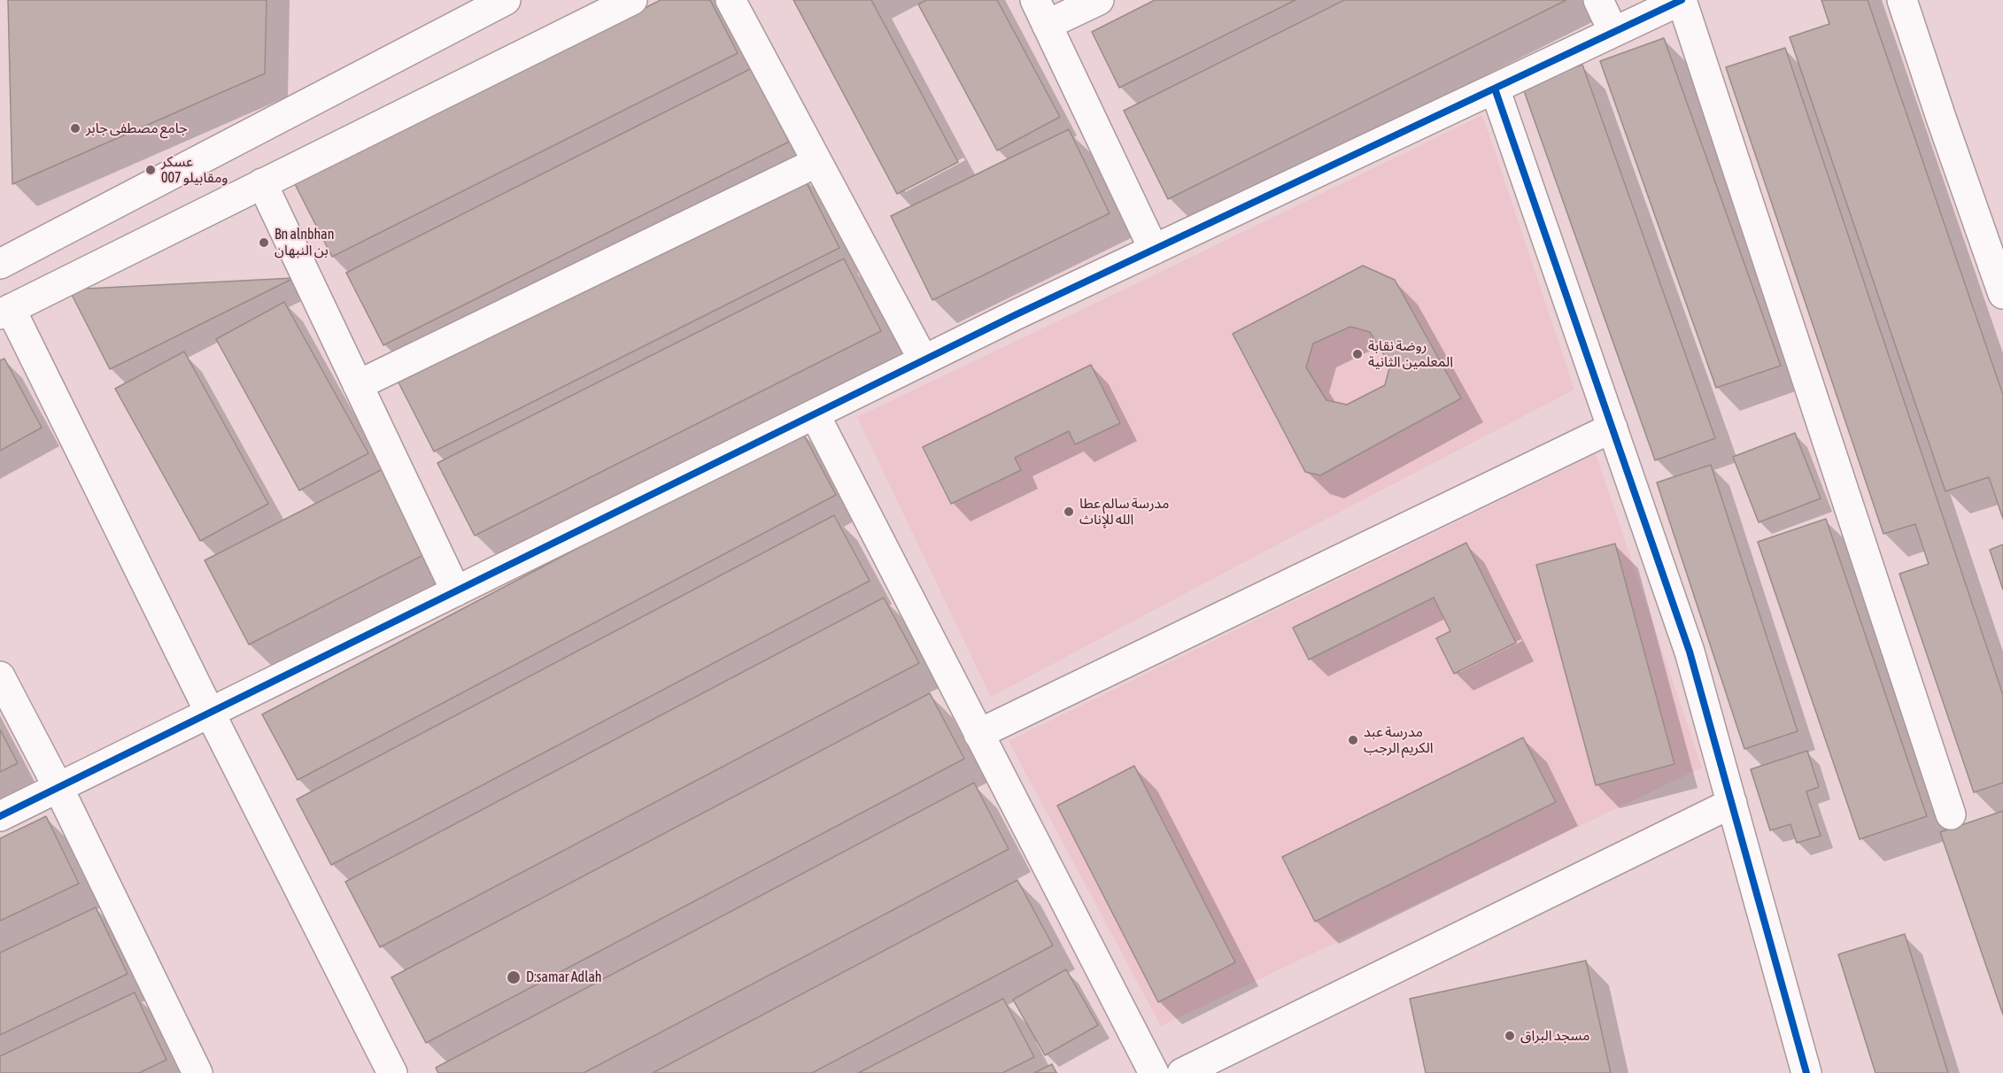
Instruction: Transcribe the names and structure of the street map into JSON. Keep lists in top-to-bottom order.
{
  "places": [
    "جامع مصطفى جابر",
    "عسكر ومقابيلو 007",
    "Bn alnbhan بن النبهان",
    "روضة نقابة المعلمين الثانية",
    "مدرسة سالم عطا الله للإناث",
    "مدرسة عبد الكريم الرجب",
    "D:samar Adlah",
    "مسجد البراق"
  ]
}
